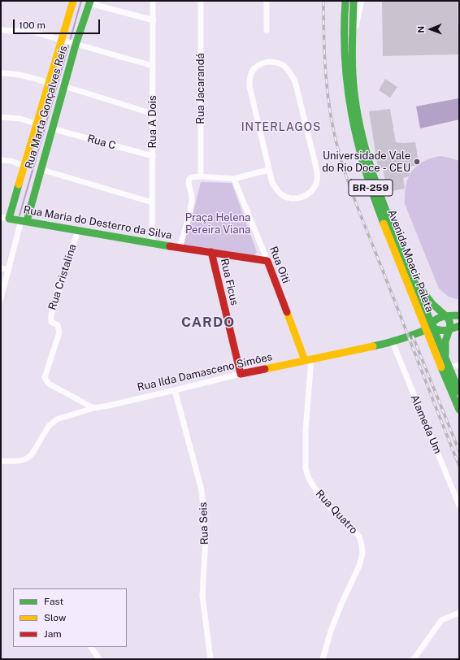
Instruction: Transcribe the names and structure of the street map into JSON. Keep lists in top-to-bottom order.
{
  "streets": {
    "street": [
      "Rua Jacarandá",
      "Rua Marta Gonçalves Reis",
      "Rua A Dois",
      "Rua C",
      "BR-259",
      "Rua Maria do Desterro da Silva",
      "Avenida Moacir Paleta",
      "Rua Oiti",
      "Rua Cristalina",
      "Rua Ficus",
      "Rua Ilda Damasceno Simôes",
      "Alameda Um",
      "Rua Quatro",
      "Rua Seis"
    ]
  },
  "crossings": [
    ["Rua Marta Gonçalves Reis", "Rua C"],
    ["Rua Marta Gonçalves Reis", "Rua Maria do Desterro da Silva"],
    ["Rua A Dois", "Rua C"],
    ["Rua A Dois", "Rua Maria do Desterro da Silva"],
    ["Rua Maria do Desterro da Silva", "Rua Oiti"],
    ["Rua Maria do Desterro da Silva", "Rua Cristalina"],
    ["Rua Maria do Desterro da Silva", "Rua Ficus"],
    ["Avenida Moacir Paleta", "Rua Ilda Damasceno Simôes"],
    ["Rua Oiti", "Rua Ilda Damasceno Simôes"],
    ["Rua Oiti", "Rua Quatro"],
    ["Rua Cristalina", "Rua Ilda Damasceno Simôes"],
    ["Rua Ficus", "Rua Ilda Damasceno Simôes"],
    ["Rua Ilda Damasceno Simôes", "Alameda Um"],
    ["Rua Ilda Damasceno Simôes", "Rua Quatro"],
    ["Rua Ilda Damasceno Simôes", "Rua Seis"]
  ],
  "districts": ["INTERLAGOS", "CARDO"],
  "parks": ["Praça Helena Pereira Viana"],
  "places": ["Universidade Vale do Rio Doce - CEU"],
  "legend": ["Fast", "Slow", "Jam"],
  "scale_bar": "100 m",
  "north": "left"
}
